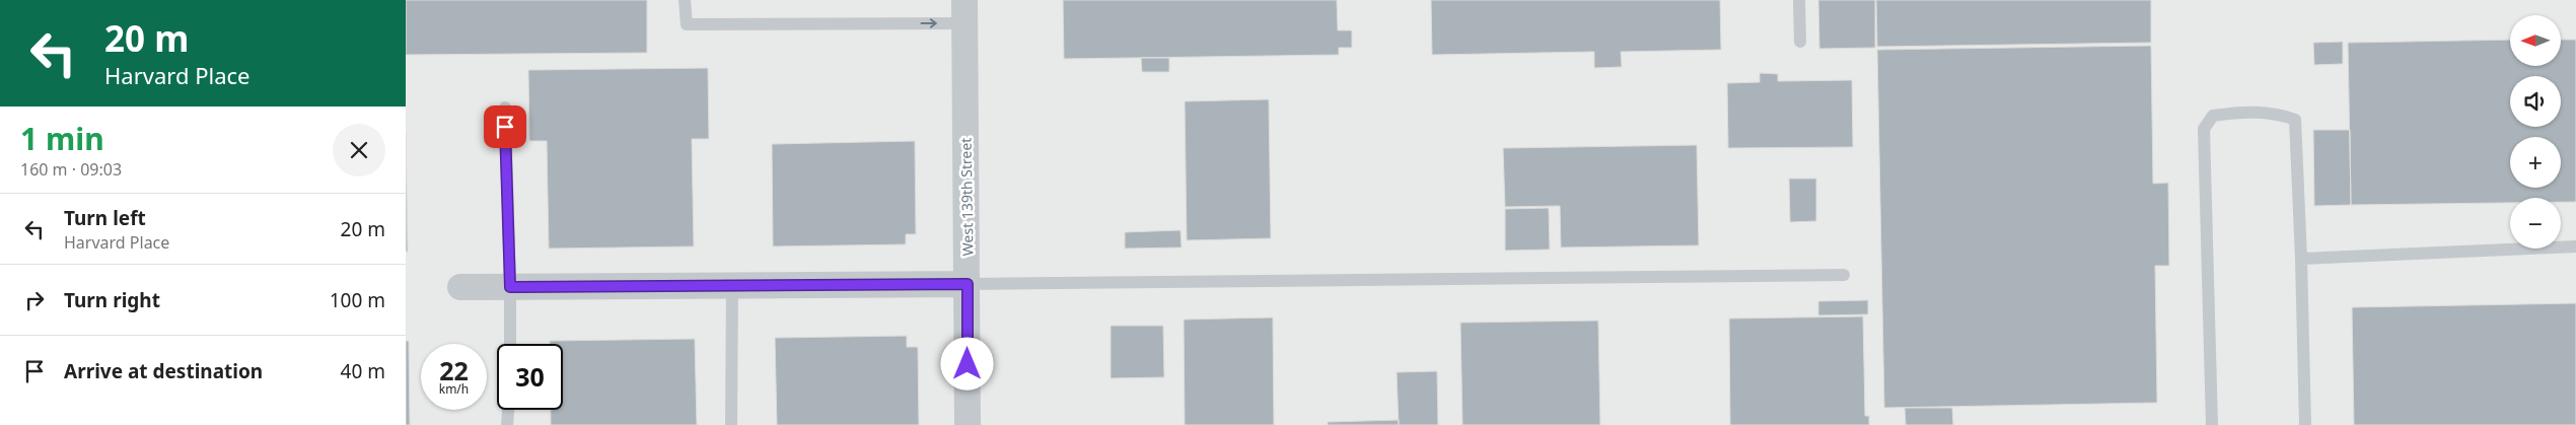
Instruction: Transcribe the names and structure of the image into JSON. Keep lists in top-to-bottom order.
{
  "streets": {
    "street": ["West 139th Street"]
  },
  "north": "left",
  "page": {
    "turn": ["20 m", "Harvard Place"],
    "map_buttons": ["+", "−"],
    "heading": ["1 min", "160 m · 09:03"],
    "list": [
      {
        "name": "Turn left",
        "note": "Harvard Place",
        "value": "20 m"
      },
      {
        "name": "Turn right",
        "value": "100 m"
      },
      {
        "name": "Arrive at destination",
        "value": "40 m"
      }
    ],
    "speed": "22 km/h",
    "limit": "30"
  }
}
